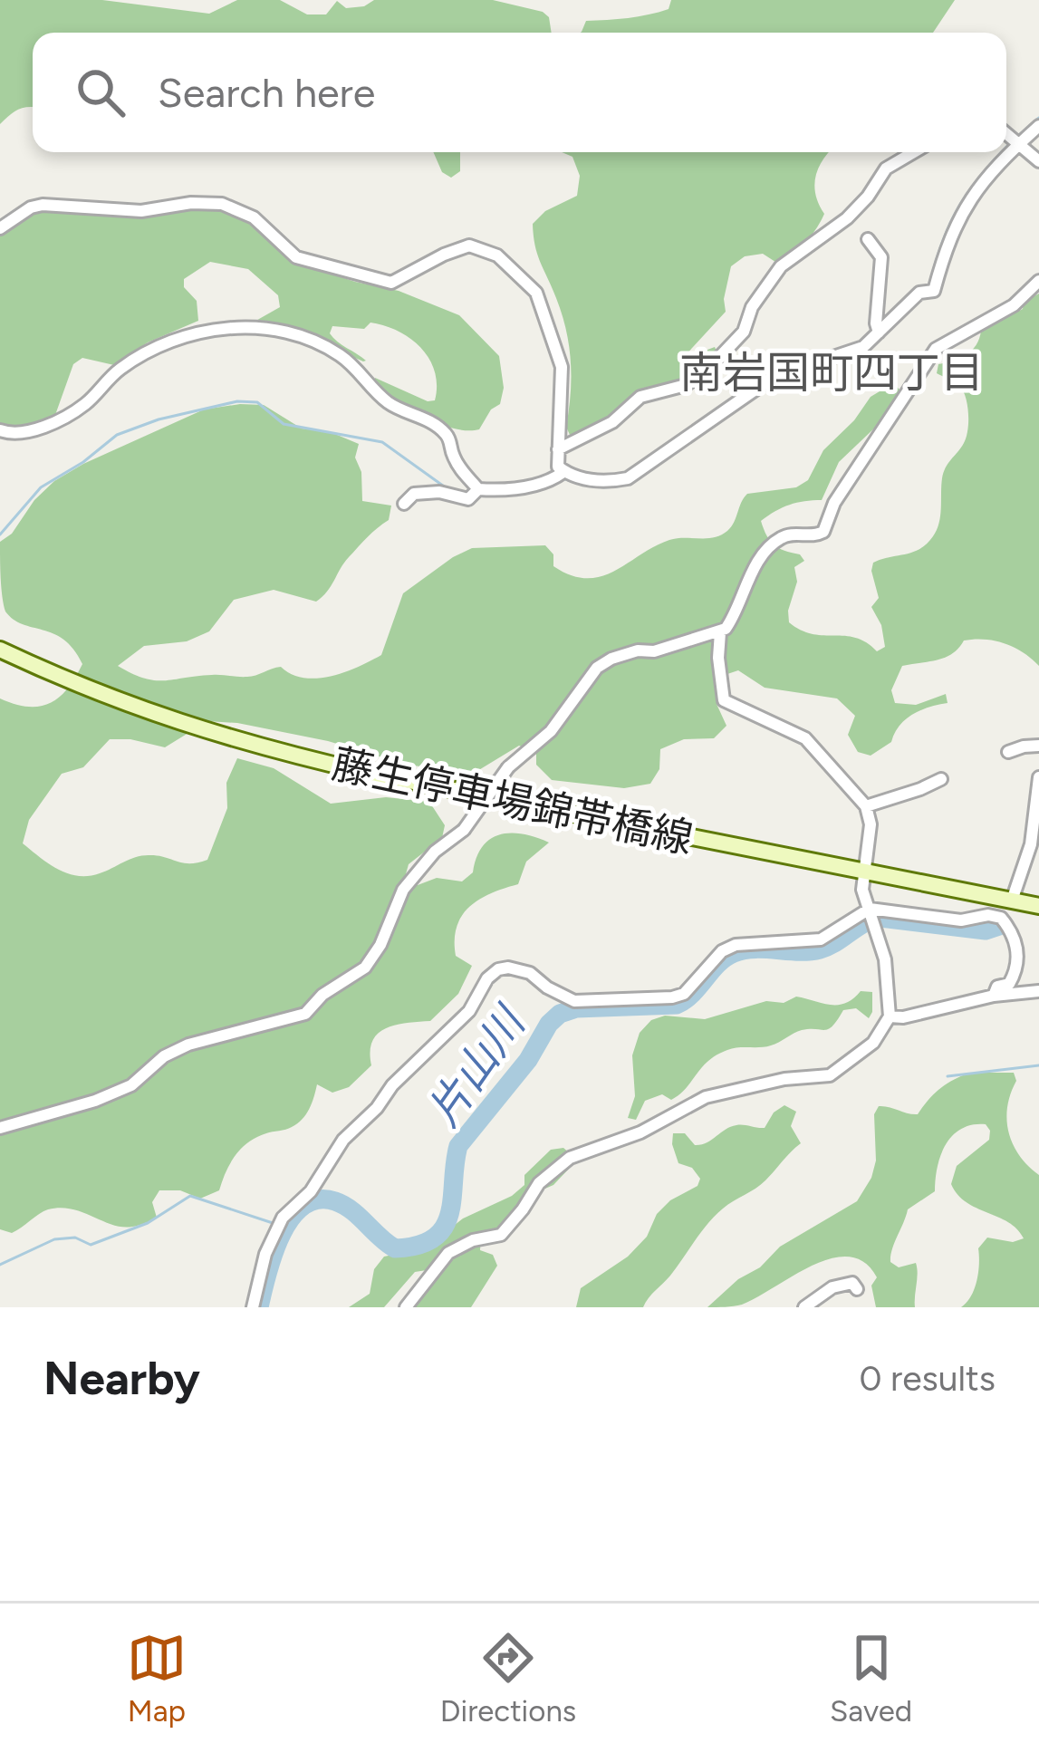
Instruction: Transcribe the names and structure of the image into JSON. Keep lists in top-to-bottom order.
{
  "streets": {
    "main road": ["藤生停車場錦帯橋線"]
  },
  "districts": ["南岩国町四丁目"],
  "water": ["片山川"],
  "page": {
    "search": "Search here",
    "heading": ["Nearby", "0 results"],
    "nav": ["Map", "Directions", "Saved"]
  }
}
